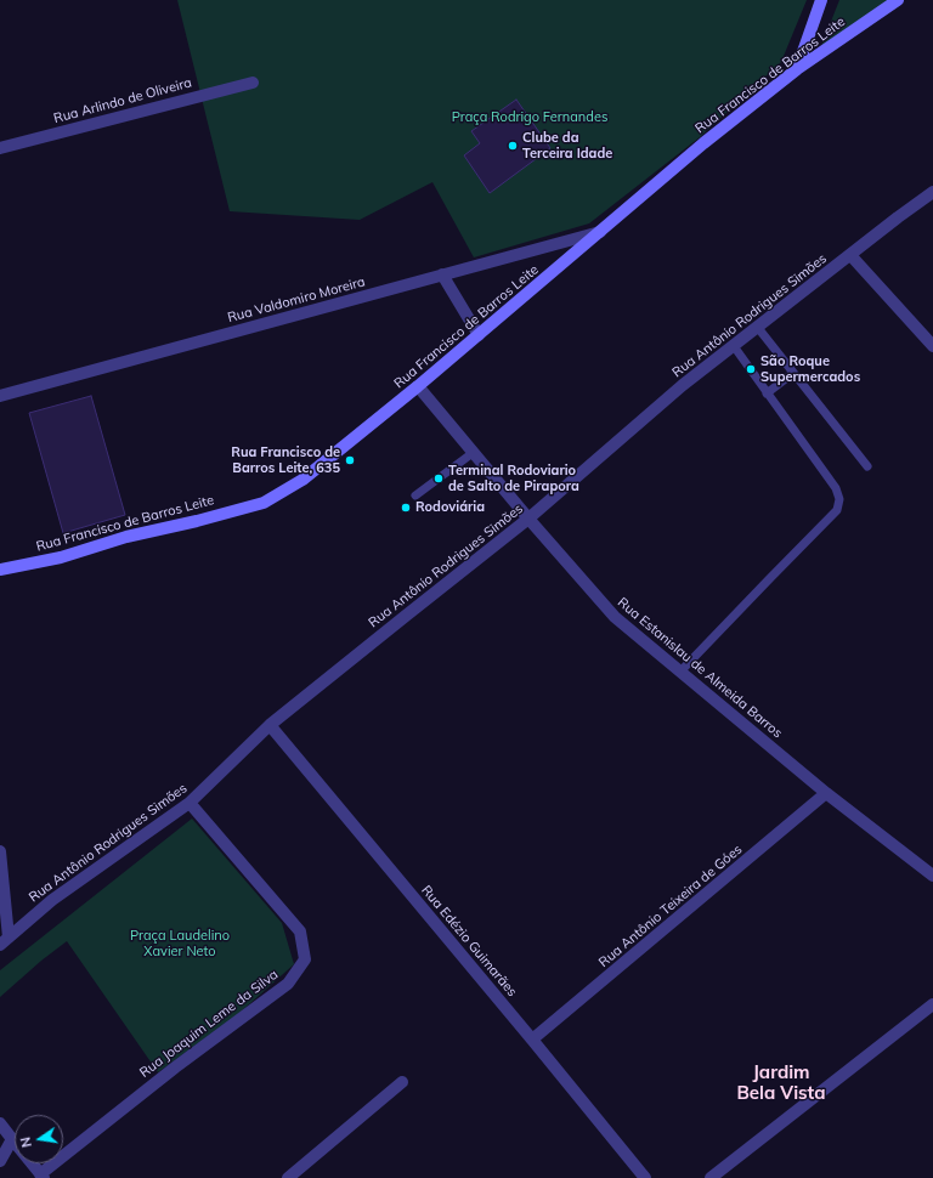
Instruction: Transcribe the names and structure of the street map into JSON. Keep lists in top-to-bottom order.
{
  "streets": {
    "main road": ["Rua Francisco de Barros Leite"],
    "street": [
      "Rua Arlindo de Oliveira",
      "Rua Valdomiro Moreira",
      "Rua Antônio Rodrigues Simões",
      "Rua Estanislau de Almeida Barros",
      "Rua Antônio Teixeira de Góes",
      "Rua Edézio Guimarães",
      "Rua Joaquim Leme da Silva"
    ]
  },
  "crossings": [
    ["Rua Francisco de Barros Leite", "Rua Valdomiro Moreira"],
    ["Rua Francisco de Barros Leite", "Rua Estanislau de Almeida Barros"],
    ["Rua Antônio Rodrigues Simões", "Rua Estanislau de Almeida Barros"],
    ["Rua Antônio Rodrigues Simões", "Rua Edézio Guimarães"],
    ["Rua Antônio Rodrigues Simões", "Rua Joaquim Leme da Silva"],
    ["Rua Estanislau de Almeida Barros", "Rua Antônio Teixeira de Góes"],
    ["Rua Antônio Teixeira de Góes", "Rua Edézio Guimarães"]
  ],
  "districts": ["Jardim Bela Vista"],
  "parks": ["Praça Rodrigo Fernandes", "Praça Laudelino Xavier Neto"],
  "places": [
    "Clube da Terceira Idade",
    "São Roque Supermercados",
    "Rua Francisco de Barros Leite, 635",
    "Terminal Rodoviario de Salto de Pirapora",
    "Rodoviária"
  ],
  "north": "left"
}
